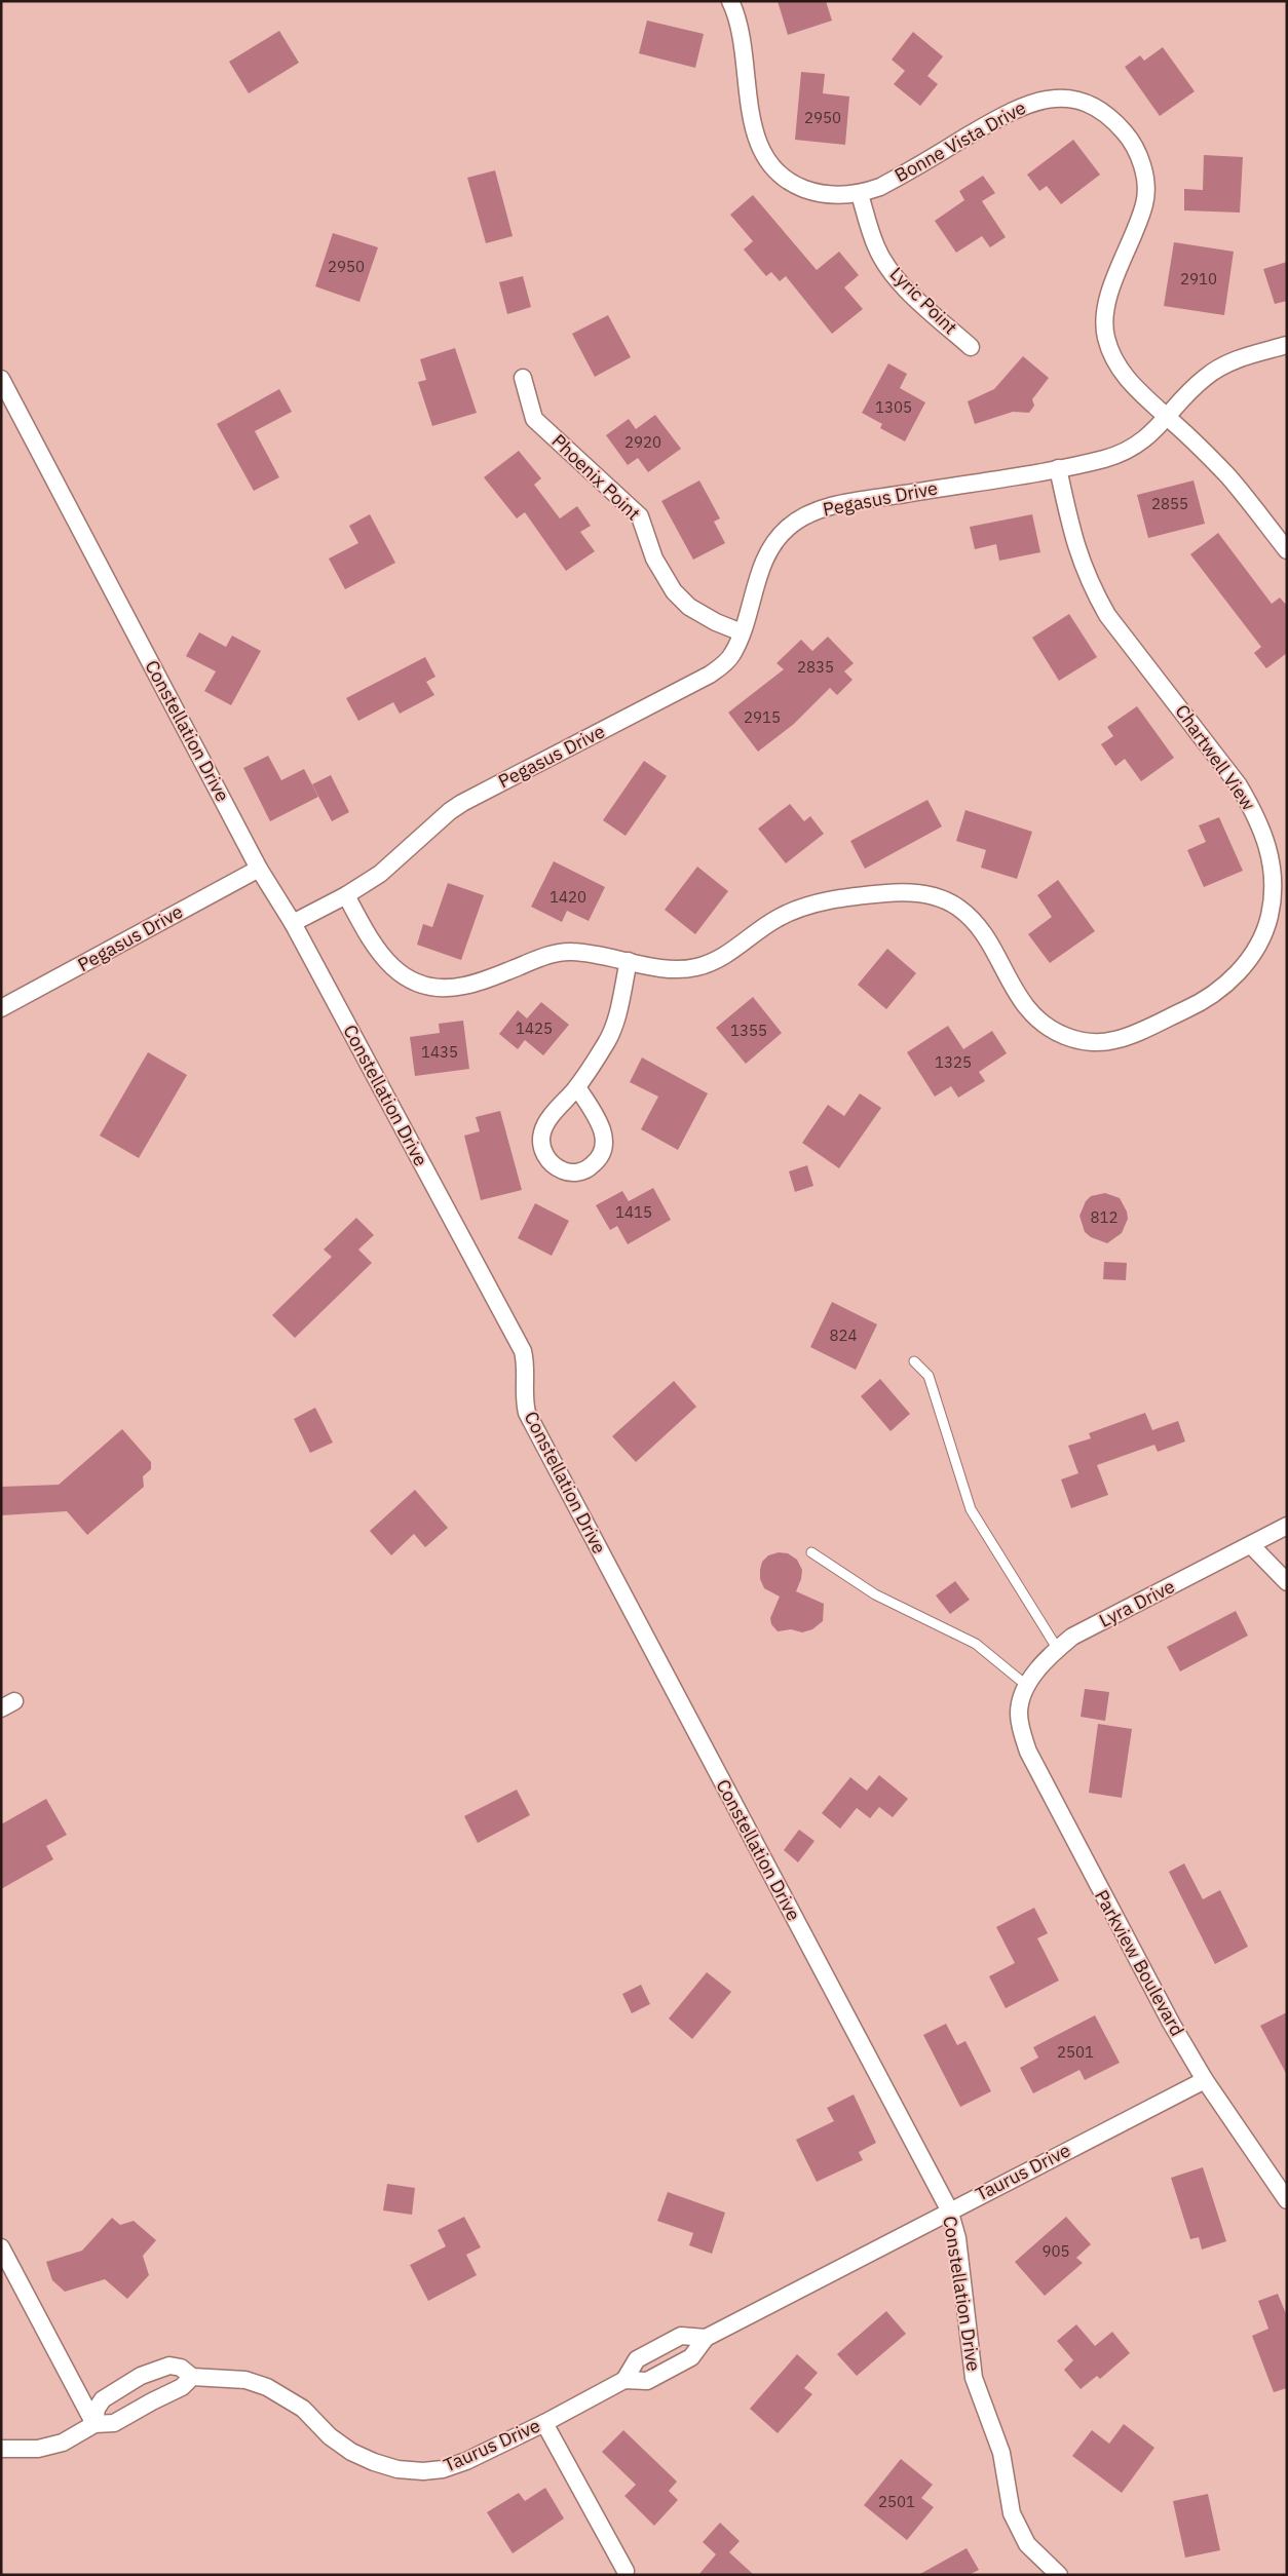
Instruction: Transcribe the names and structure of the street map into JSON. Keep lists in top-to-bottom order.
{
  "streets": {
    "street": [
      "Bonne Vista Drive",
      "Lyric Point",
      "Phoenix Point",
      "Pegasus Drive",
      "Constellation Drive",
      "Chartwell View",
      "Lyra Drive",
      "Parkview Boulevard",
      "Taurus Drive"
    ]
  },
  "crossings": [
    ["Bonne Vista Drive", "Lyric Point"],
    ["Bonne Vista Drive", "Pegasus Drive"],
    ["Phoenix Point", "Pegasus Drive"],
    ["Pegasus Drive", "Constellation Drive"],
    ["Pegasus Drive", "Chartwell View"],
    ["Constellation Drive", "Taurus Drive"],
    ["Lyra Drive", "Parkview Boulevard"],
    ["Parkview Boulevard", "Taurus Drive"]
  ],
  "house_numbers": [
    "2950",
    "2950",
    "2910",
    "1305",
    "2920",
    "2855",
    "2835",
    "2915",
    "1420",
    "1425",
    "1355",
    "1435",
    "1325",
    "1415",
    "812",
    "824",
    "2501",
    "905",
    "2501"
  ]
}
